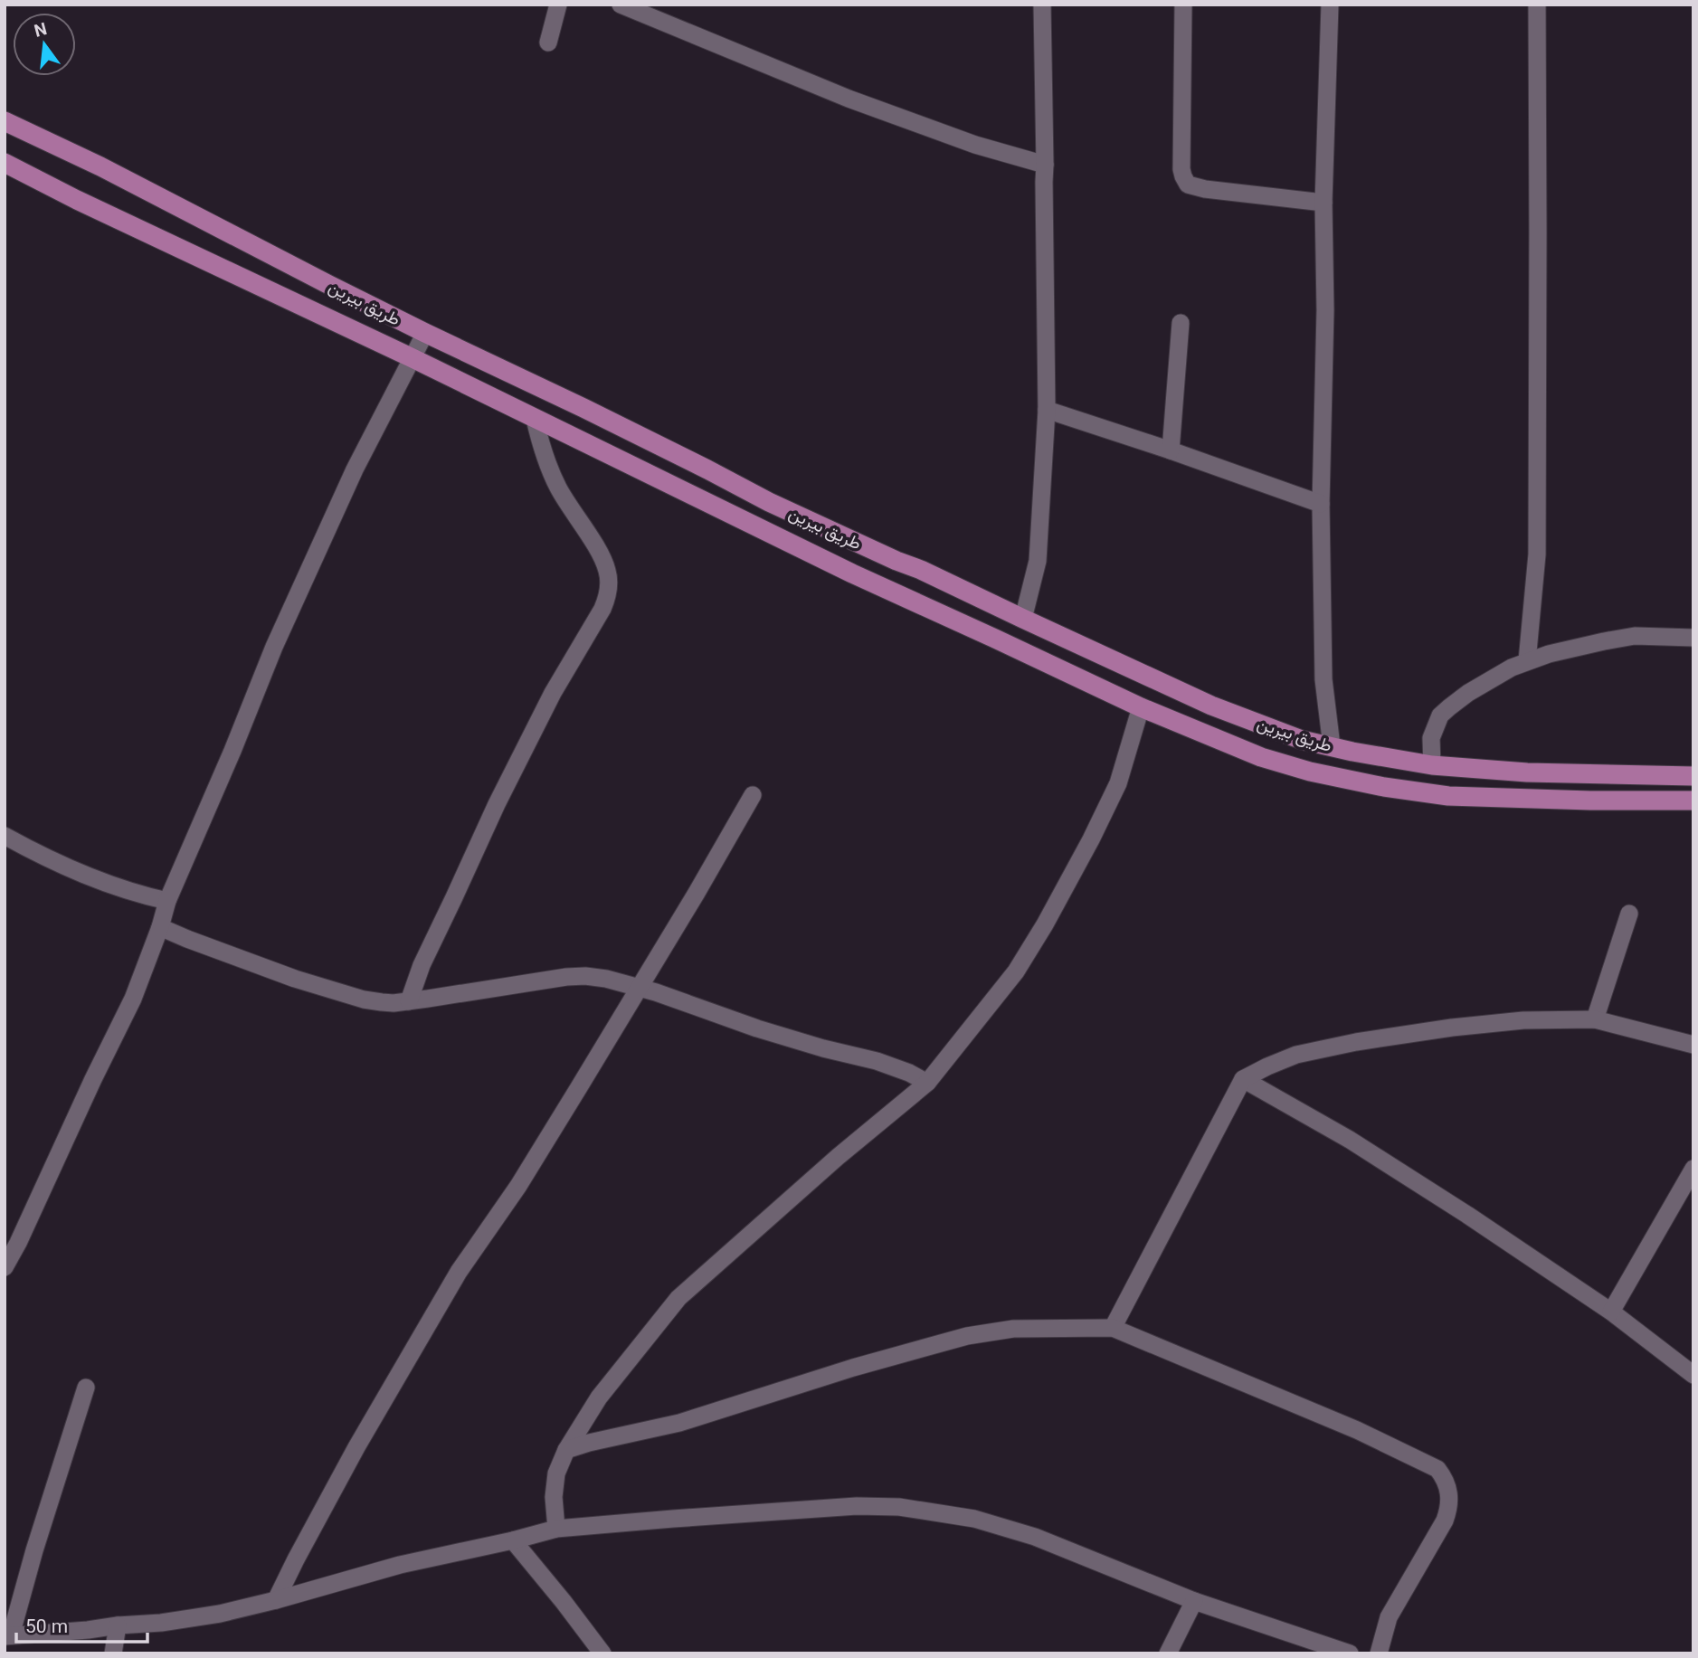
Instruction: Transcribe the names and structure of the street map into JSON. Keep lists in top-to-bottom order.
{
  "streets": {
    "main road": ["طريق بيرين"]
  },
  "scale_bar": "50 m",
  "north": "top"
}
